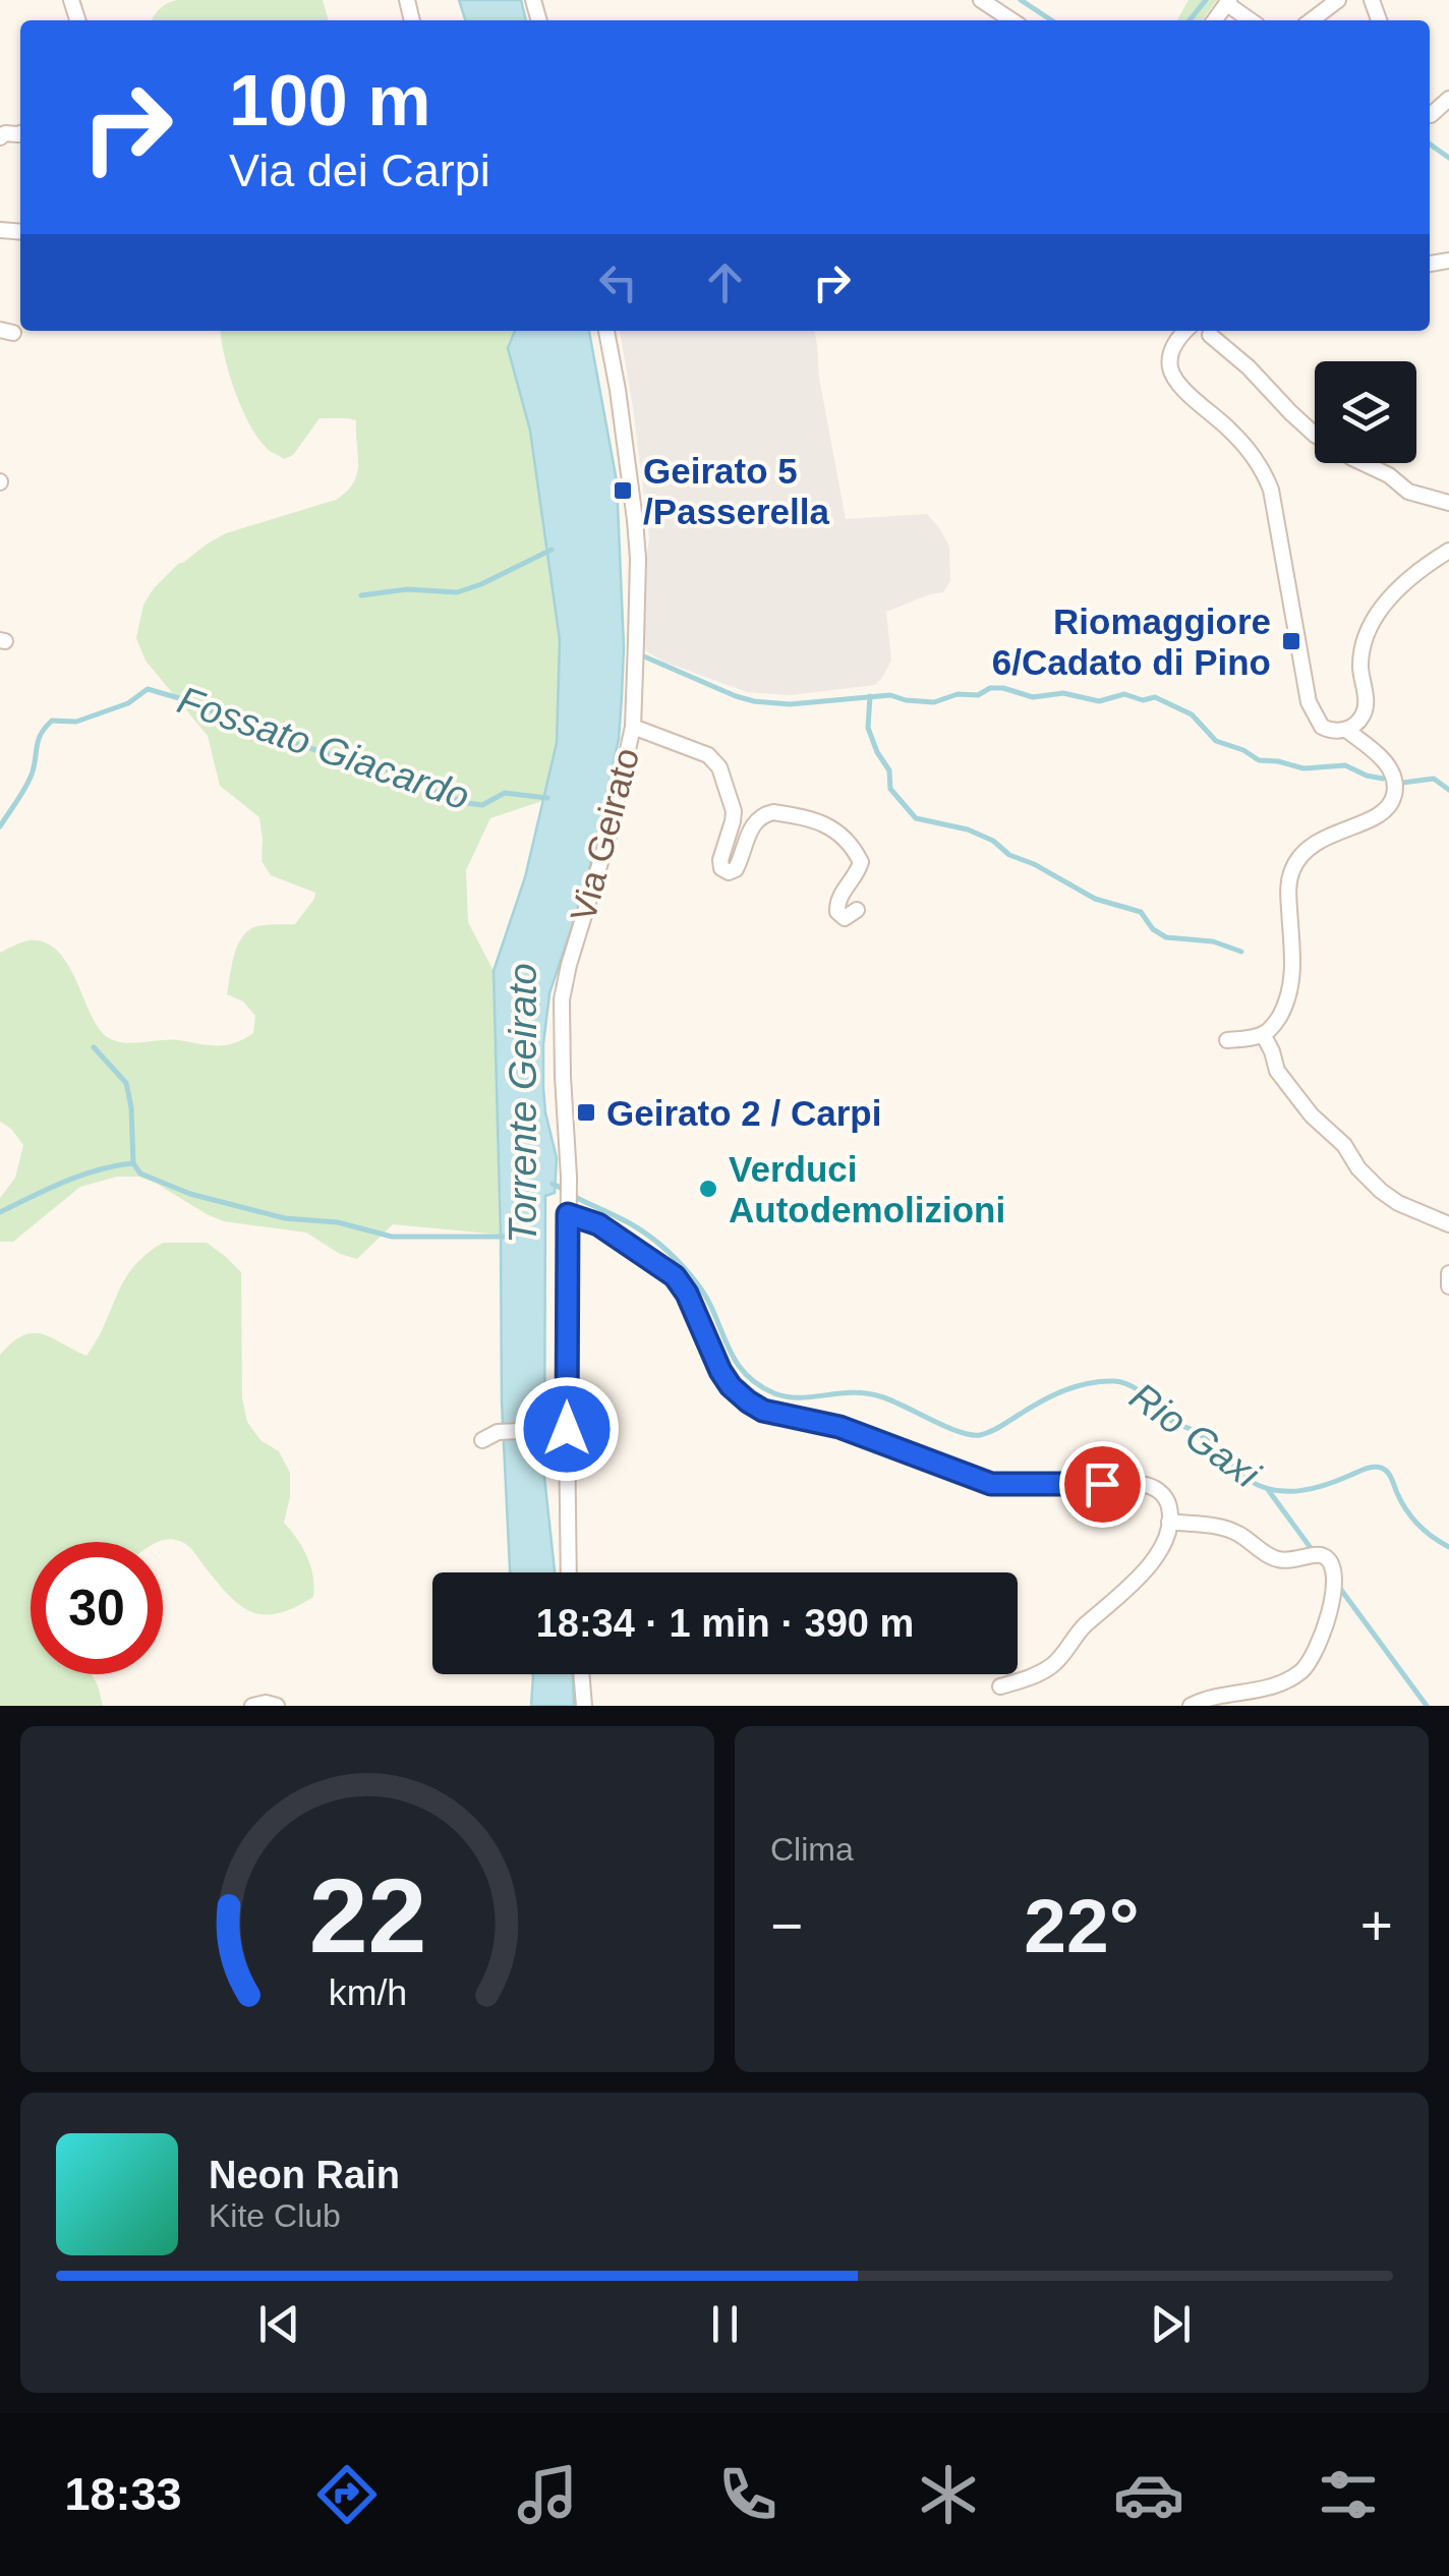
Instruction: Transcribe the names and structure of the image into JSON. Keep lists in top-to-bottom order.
{
  "streets": {
    "street": ["Via Geirato"]
  },
  "water": ["Fossato Giacardo", "Torrente Geirato", "Rio Gaxi"],
  "places": {
    "transit": ["Geirato 5 /Passerella", "Riomaggiore 6/Cadato di Pino", "Geirato 2 / Carpi"],
    "other": ["Verduci Autodemolizioni"]
  },
  "page": {
    "turn": ["100 m", "Via dei Carpi"],
    "limit": "30",
    "trip": "18:34 · 1 min · 390 m",
    "tile": "Clima",
    "heat": ["−", "22°", "+"],
    "song": ["Neon Rain", "Kite Club"],
    "tabs": "18:33",
    "gauge": ["22", "km/h"]
  }
}
